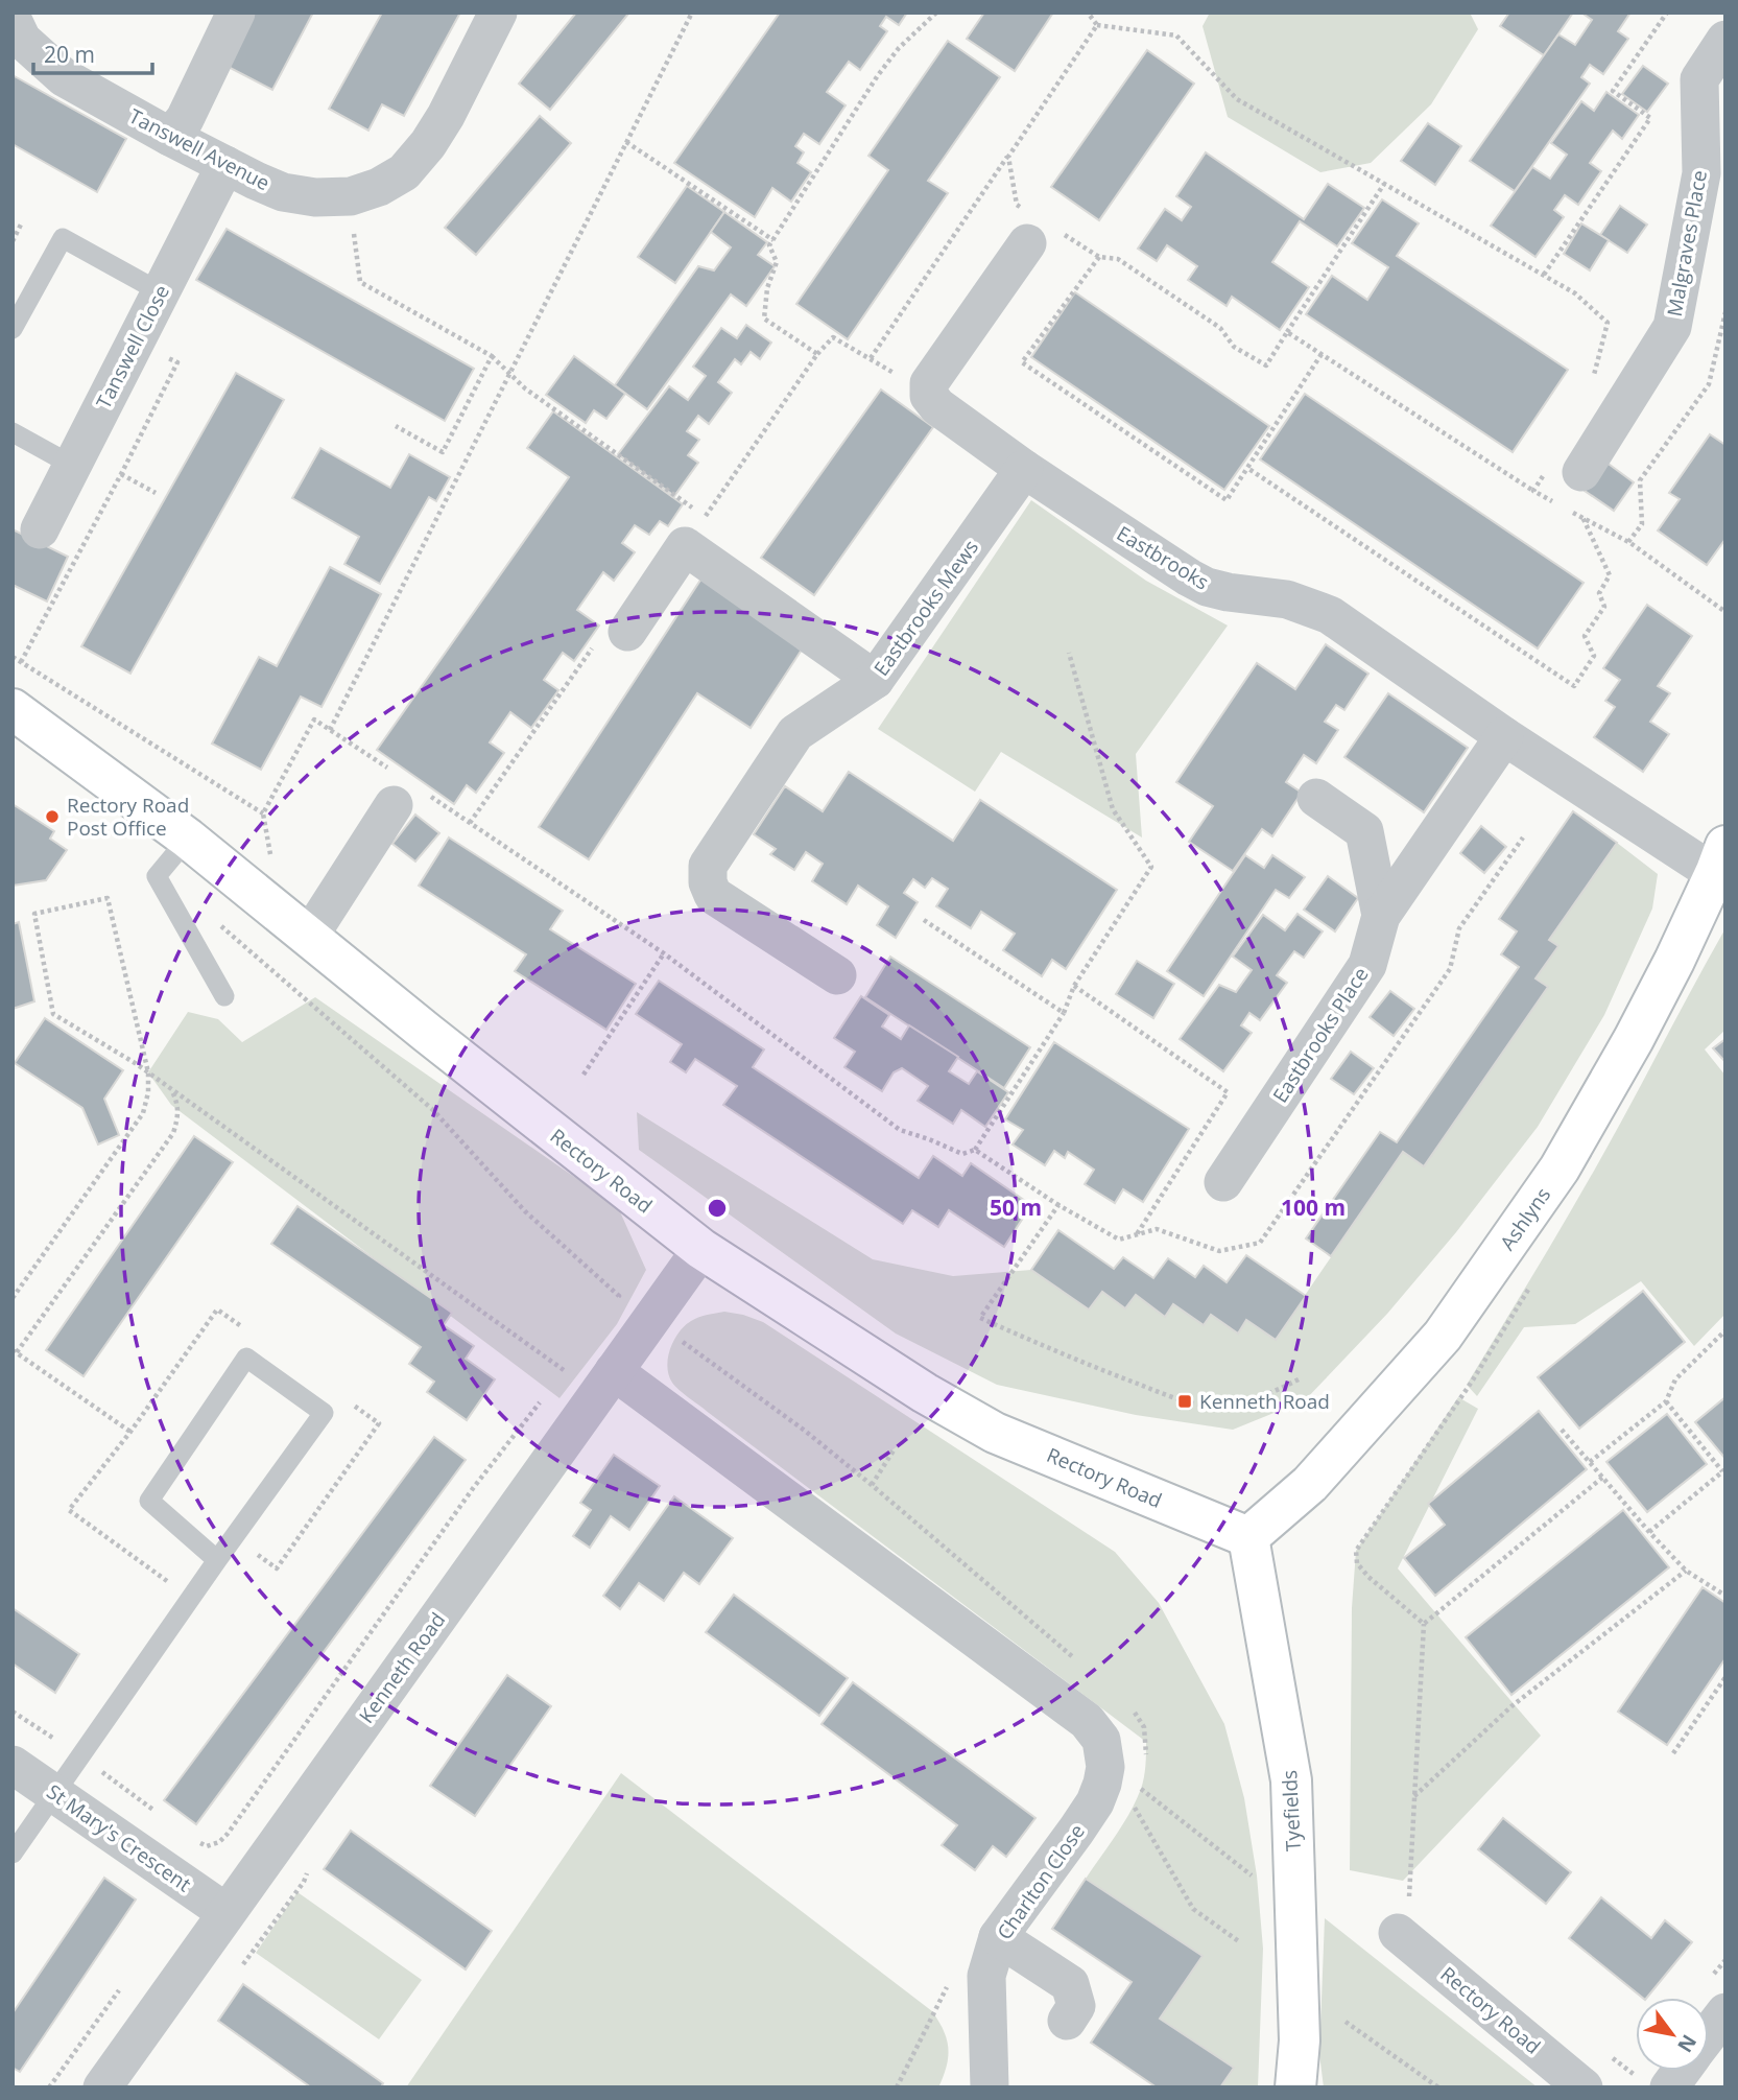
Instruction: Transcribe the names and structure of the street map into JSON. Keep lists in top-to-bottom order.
{
  "streets": {
    "street": [
      "Tanswell Avenue",
      "Malgraves Place",
      "Tanswell Close",
      "Eastbrooks",
      "Eastbrooks Mews",
      "Eastbrooks Place",
      "Rectory Road",
      "Ashlyns",
      "Kenneth Road",
      "Tyefields",
      "St Mary's Crescent",
      "Charlton Close"
    ]
  },
  "crossings": [
    ["Tanswell Avenue", "Tanswell Close"],
    ["Eastbrooks", "Eastbrooks Mews"],
    ["Eastbrooks", "Eastbrooks Place"],
    ["Eastbrooks", "Ashlyns"],
    ["Rectory Road", "Ashlyns"],
    ["Rectory Road", "Kenneth Road"],
    ["Rectory Road", "Tyefields"],
    ["Ashlyns", "Tyefields"],
    ["Kenneth Road", "St Mary's Crescent"],
    ["Kenneth Road", "Charlton Close"]
  ],
  "places": {
    "other": ["Rectory Road Post Office"],
    "transit": ["Kenneth Road"]
  },
  "scale_bar": "20 m",
  "north": "bottom right",
  "rings": ["50 m", "100 m"]
}
